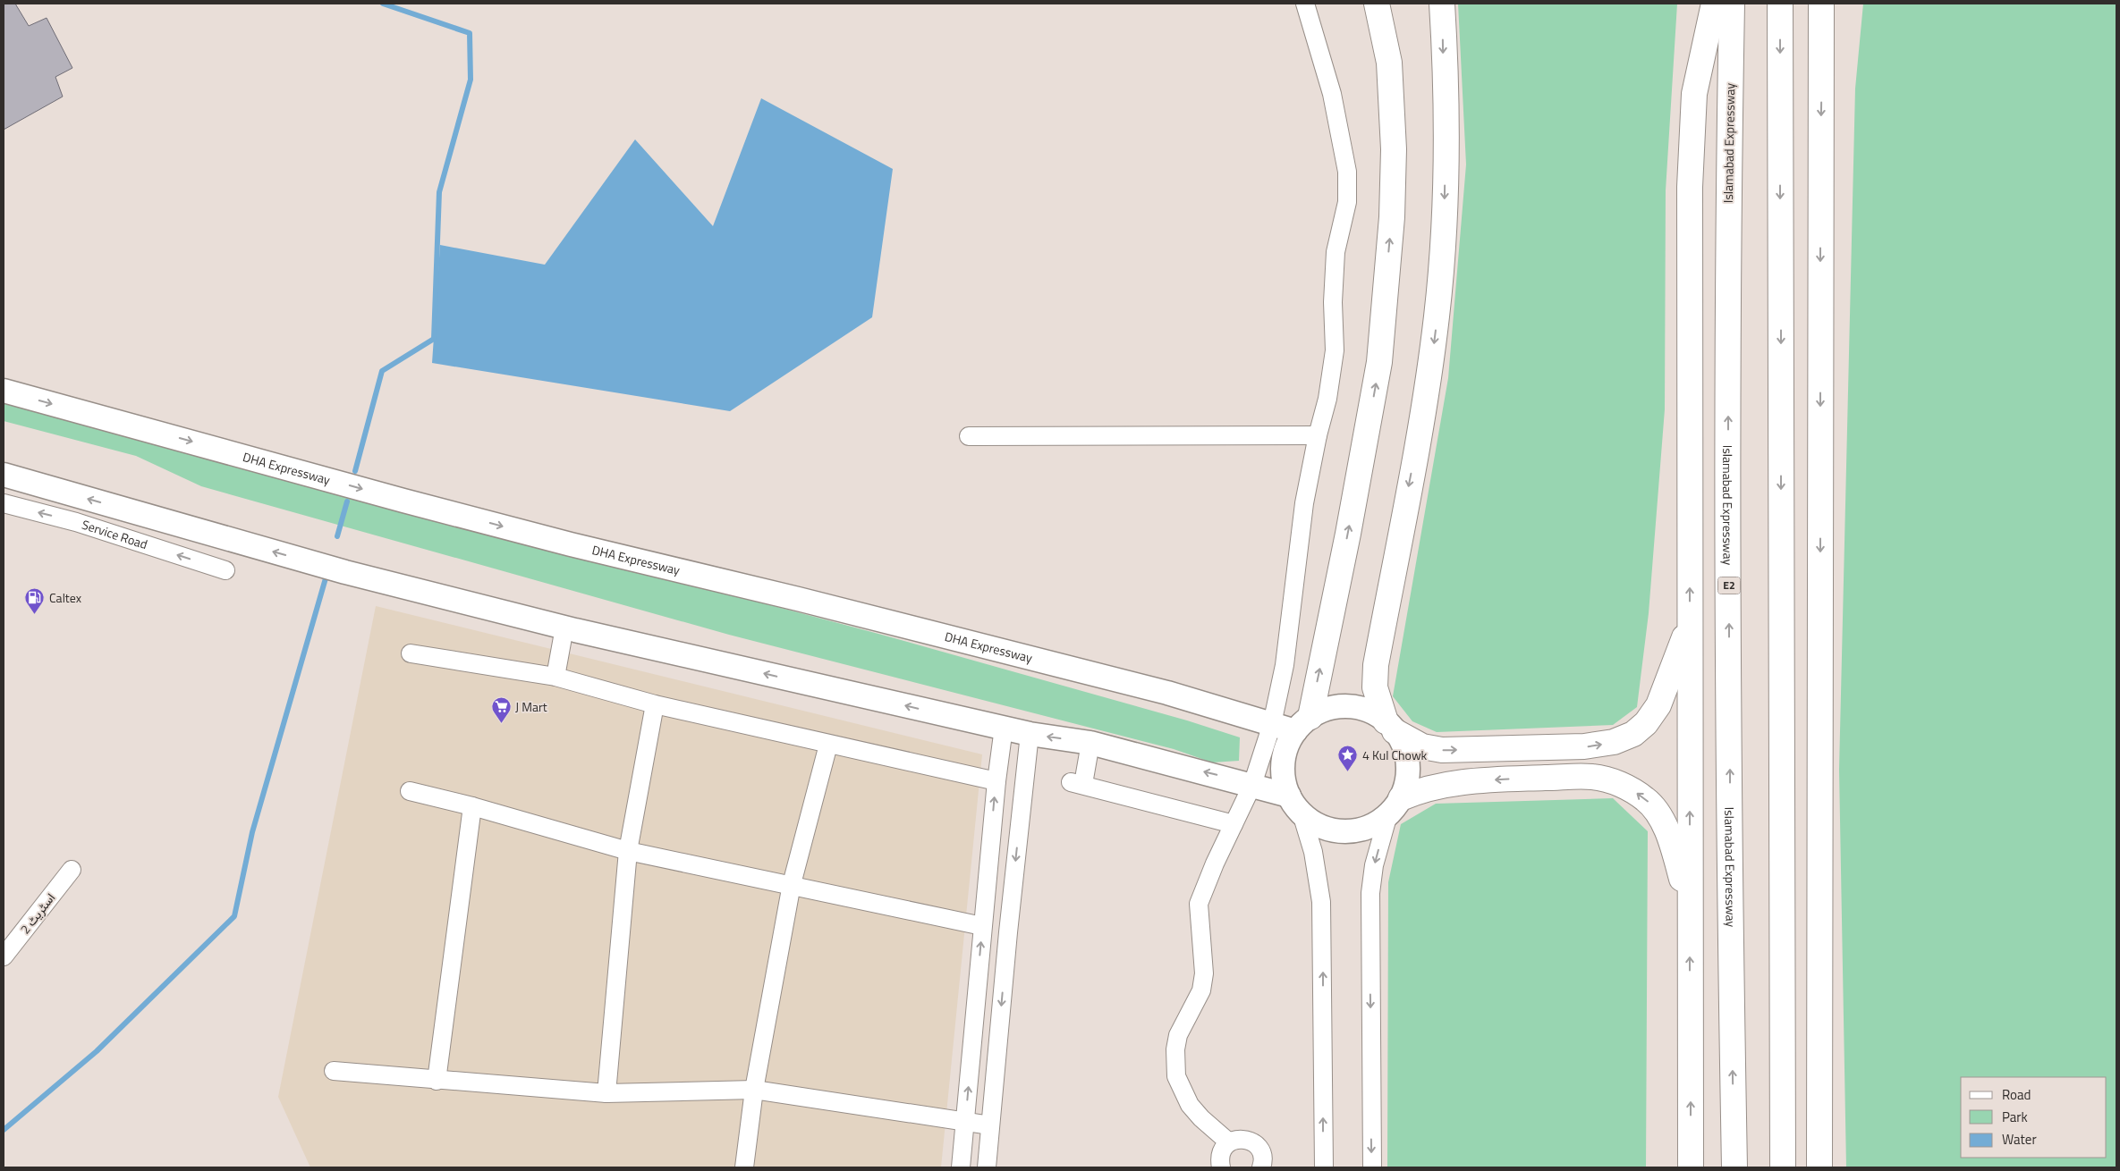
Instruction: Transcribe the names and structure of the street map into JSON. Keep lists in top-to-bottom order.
{
  "streets": {
    "highway": ["Islamabad Expressway", "E2"],
    "main road": ["DHA Expressway"],
    "street": ["Service Road", "اسٹریٹ 2"]
  },
  "one_way": ["Service Road"],
  "places": {
    "fuel station": ["Caltex"],
    "supermarket": ["J Mart"],
    "place": ["4 Kul Chowk"]
  },
  "legend": ["Road", "Park", "Water"]
}
